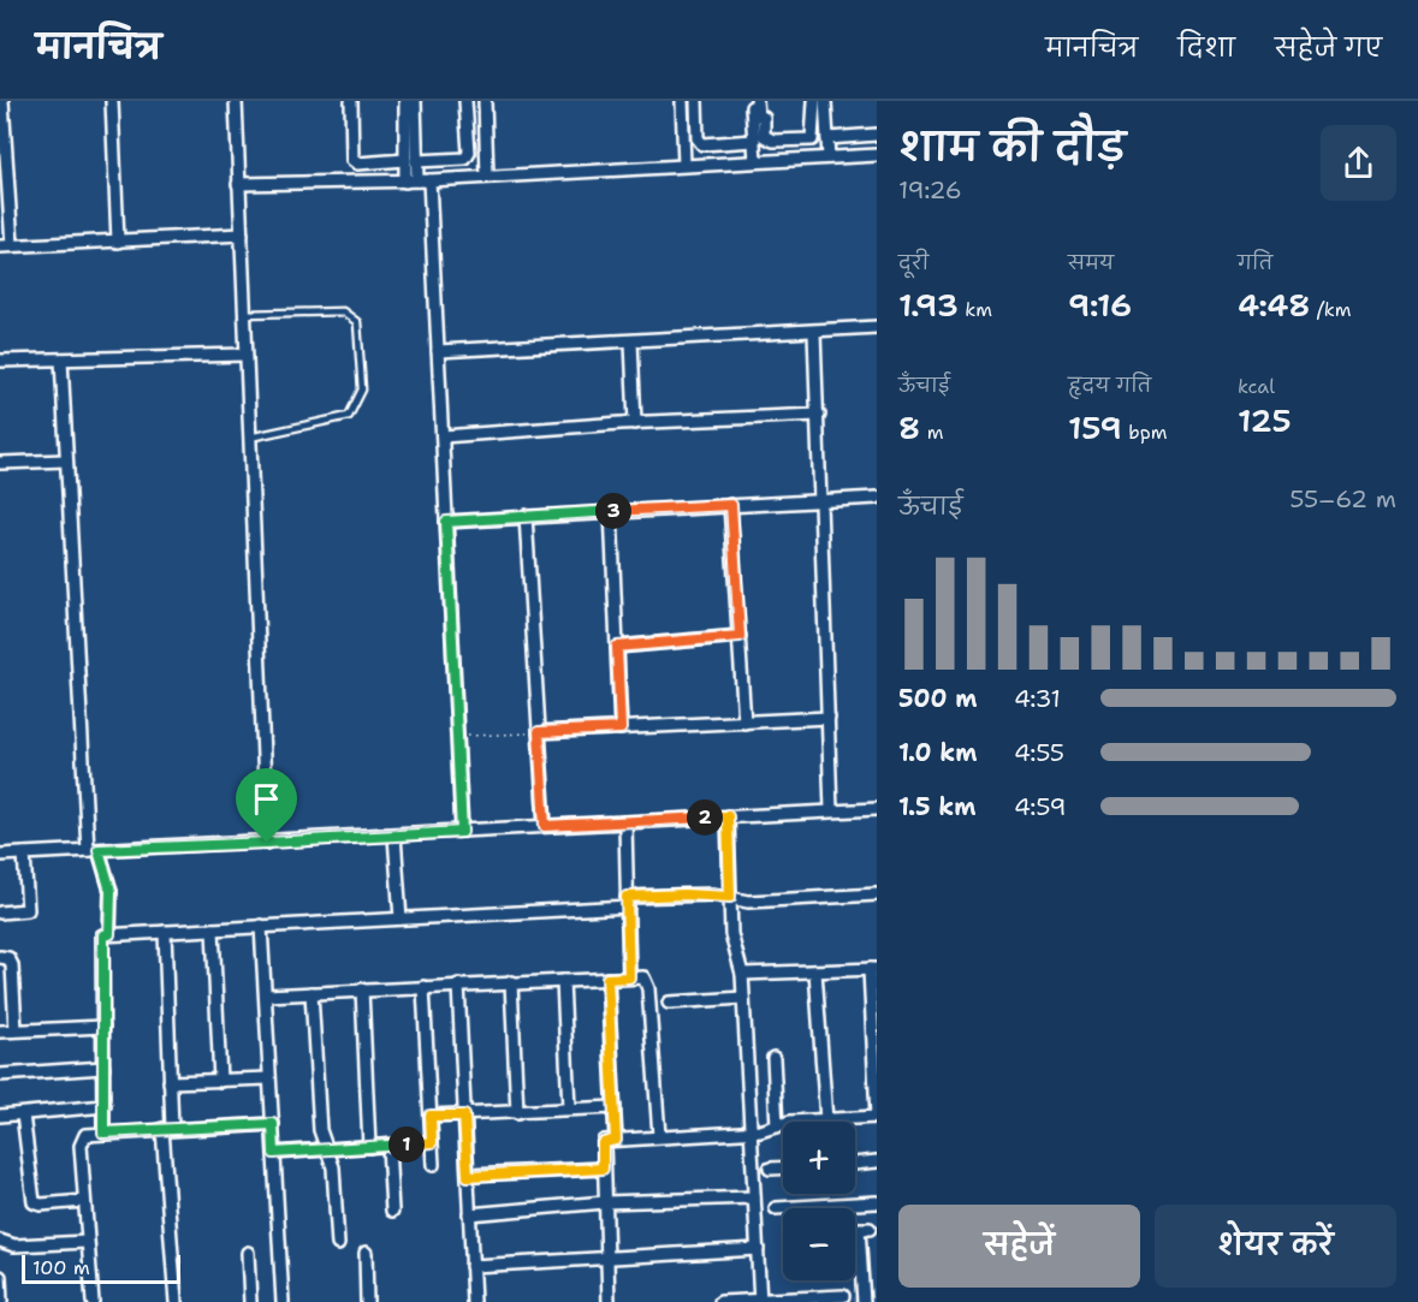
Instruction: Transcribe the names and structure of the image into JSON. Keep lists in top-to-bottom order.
{
  "scale_bar": "100 m",
  "page": {
    "header": "मानचित्र",
    "nav": ["मानचित्र", "दिशा", "सहेजे गए"],
    "heading": ["शाम की दौड़", "19:26"],
    "stats": [
      ["दूरी", "1.93 km"],
      ["समय", "9:16"],
      ["गति", "4:48 /km"],
      ["ऊँचाई", "8 m"],
      ["हृदय गति", "159 bpm"],
      ["kcal", "125"]
    ],
    "chart": ["ऊँचाई", "55–62 m"],
    "pins": ["3", "2", "1"],
    "list": [
      {
        "name": "500 m",
        "note": "4:31"
      },
      {
        "name": "1.0 km",
        "note": "4:55"
      },
      {
        "name": "1.5 km",
        "note": "4:59"
      }
    ],
    "map_buttons": ["+", "−"],
    "buttons": ["सहेजें", "शेयर करें"],
    "scale": "100 m"
  }
}
